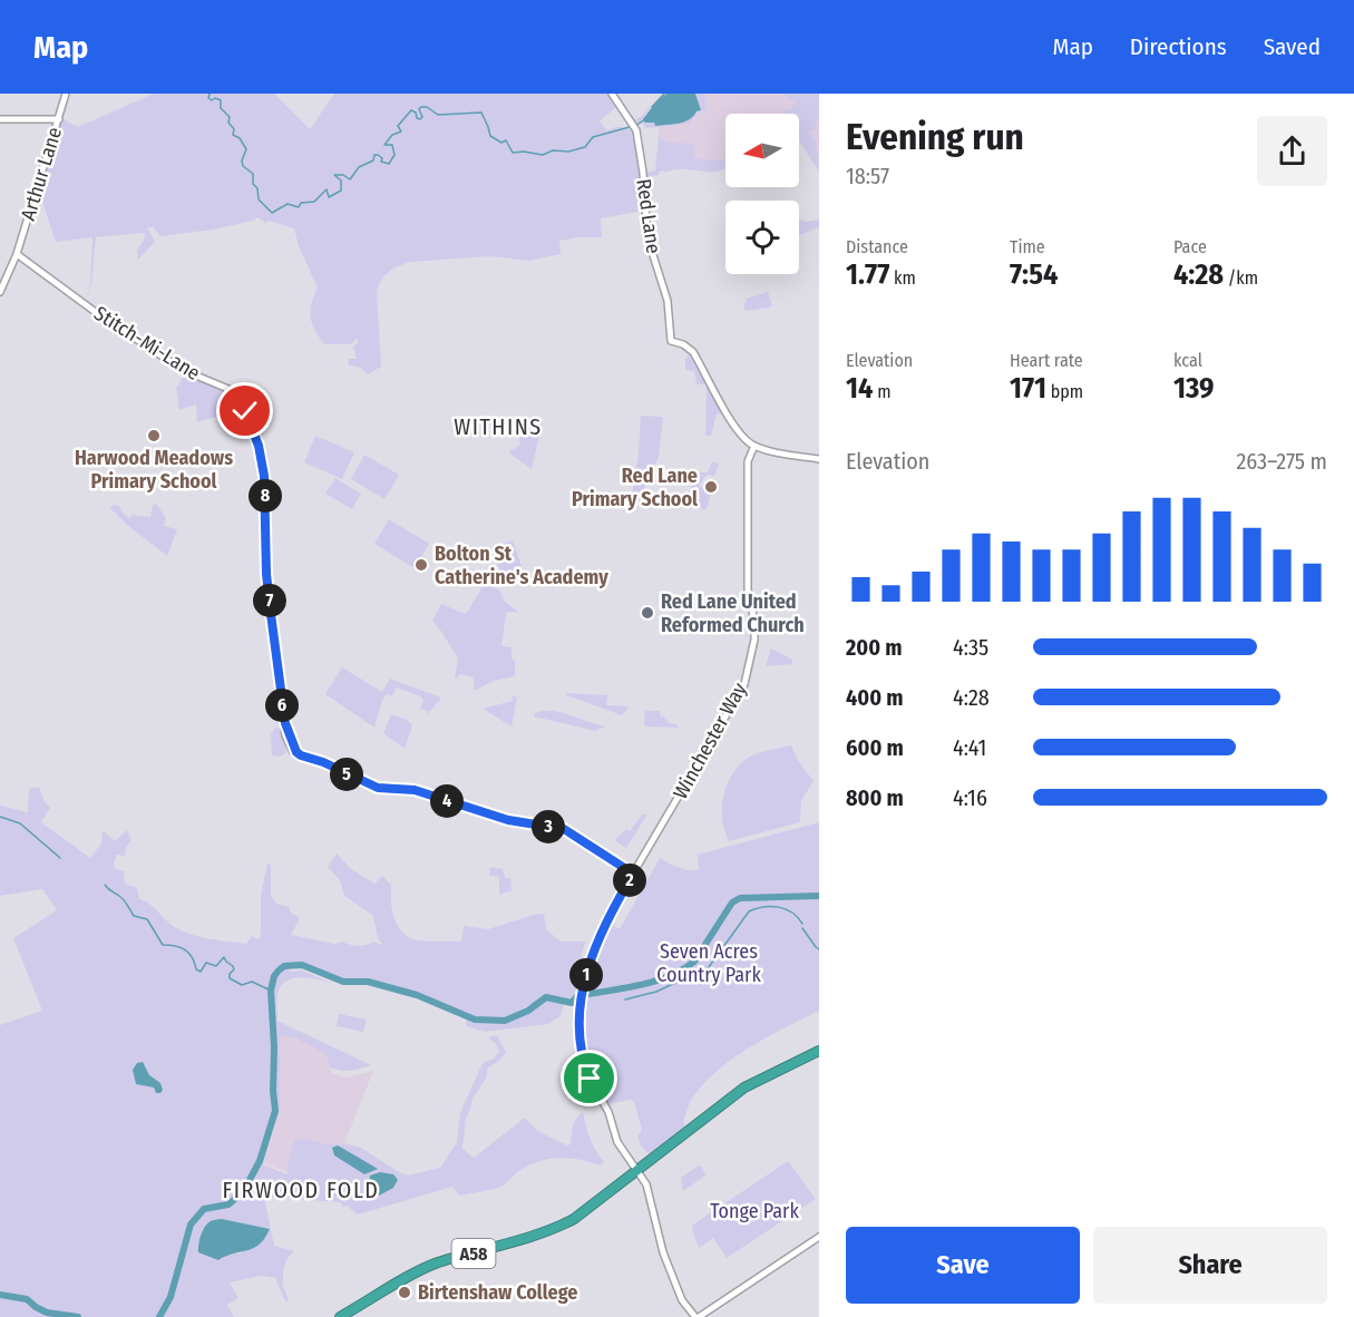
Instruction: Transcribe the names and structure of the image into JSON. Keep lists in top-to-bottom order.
{
  "streets": {
    "highway": ["A58"],
    "street": [
      "Arthur Lane",
      "Red Lane",
      "Stitch-Mi-Lane",
      "Winchester Way"
    ]
  },
  "crossings": [
    ["Arthur Lane", "Stitch-Mi-Lane"],
    ["Red Lane", "Winchester Way"],
    ["Stitch-Mi-Lane", "Winchester Way"],
    ["Winchester Way", "A58"]
  ],
  "districts": ["WITHINS", "FIRWOOD FOLD"],
  "parks": ["Seven Acres Country Park", "Tonge Park"],
  "places": [
    "Harwood Meadows Primary School",
    "Red Lane Primary School",
    "Bolton St Catherine's Academy",
    "Red Lane United Reformed Church",
    "Birtenshaw College"
  ],
  "north": "left",
  "page": {
    "header": "Map",
    "nav": ["Map", "Directions", "Saved"],
    "heading": ["Evening run", "18:57"],
    "stats": [
      ["Distance", "1.77 km"],
      ["Time", "7:54"],
      ["Pace", "4:28 /km"],
      ["Elevation", "14 m"],
      ["Heart rate", "171 bpm"],
      ["kcal", "139"]
    ],
    "chart": ["Elevation", "263–275 m"],
    "pins": [
      "8",
      "7",
      "6",
      "5",
      "4",
      "3",
      "2",
      "1"
    ],
    "list": [
      {
        "name": "200 m",
        "note": "4:35"
      },
      {
        "name": "400 m",
        "note": "4:28"
      },
      {
        "name": "600 m",
        "note": "4:41"
      },
      {
        "name": "800 m",
        "note": "4:16"
      }
    ],
    "buttons": ["Save", "Share"]
  }
}
